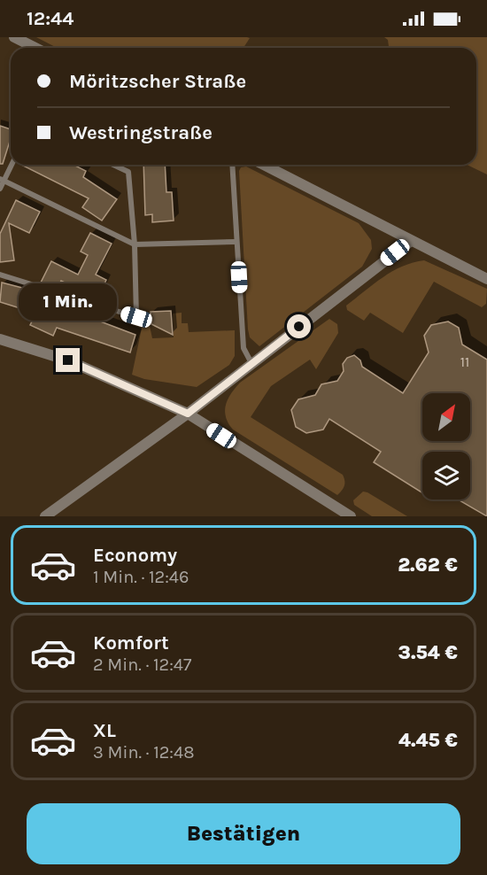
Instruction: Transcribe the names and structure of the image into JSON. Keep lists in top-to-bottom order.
{
  "house_numbers": ["11"],
  "north": "top right",
  "page": {
    "status": "12:44",
    "banner": ["Möritzscher Straße", "Westringstraße"],
    "bubble": "1 Min.",
    "list": [
      {
        "name": "Economy",
        "note": "1 Min. · 12:46",
        "value": "2.62 €"
      },
      {
        "name": "Komfort",
        "note": "2 Min. · 12:47",
        "value": "3.54 €"
      },
      {
        "name": "XL",
        "note": "3 Min. · 12:48",
        "value": "4.45 €"
      }
    ],
    "buttons": "Bestätigen"
  }
}
